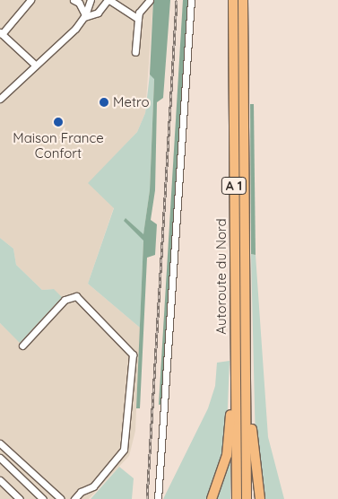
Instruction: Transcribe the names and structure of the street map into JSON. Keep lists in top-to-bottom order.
{
  "streets": {
    "highway": ["A 1", "Autoroute du Nord"]
  },
  "places": ["Metro", "Maison France Confort"]
}
